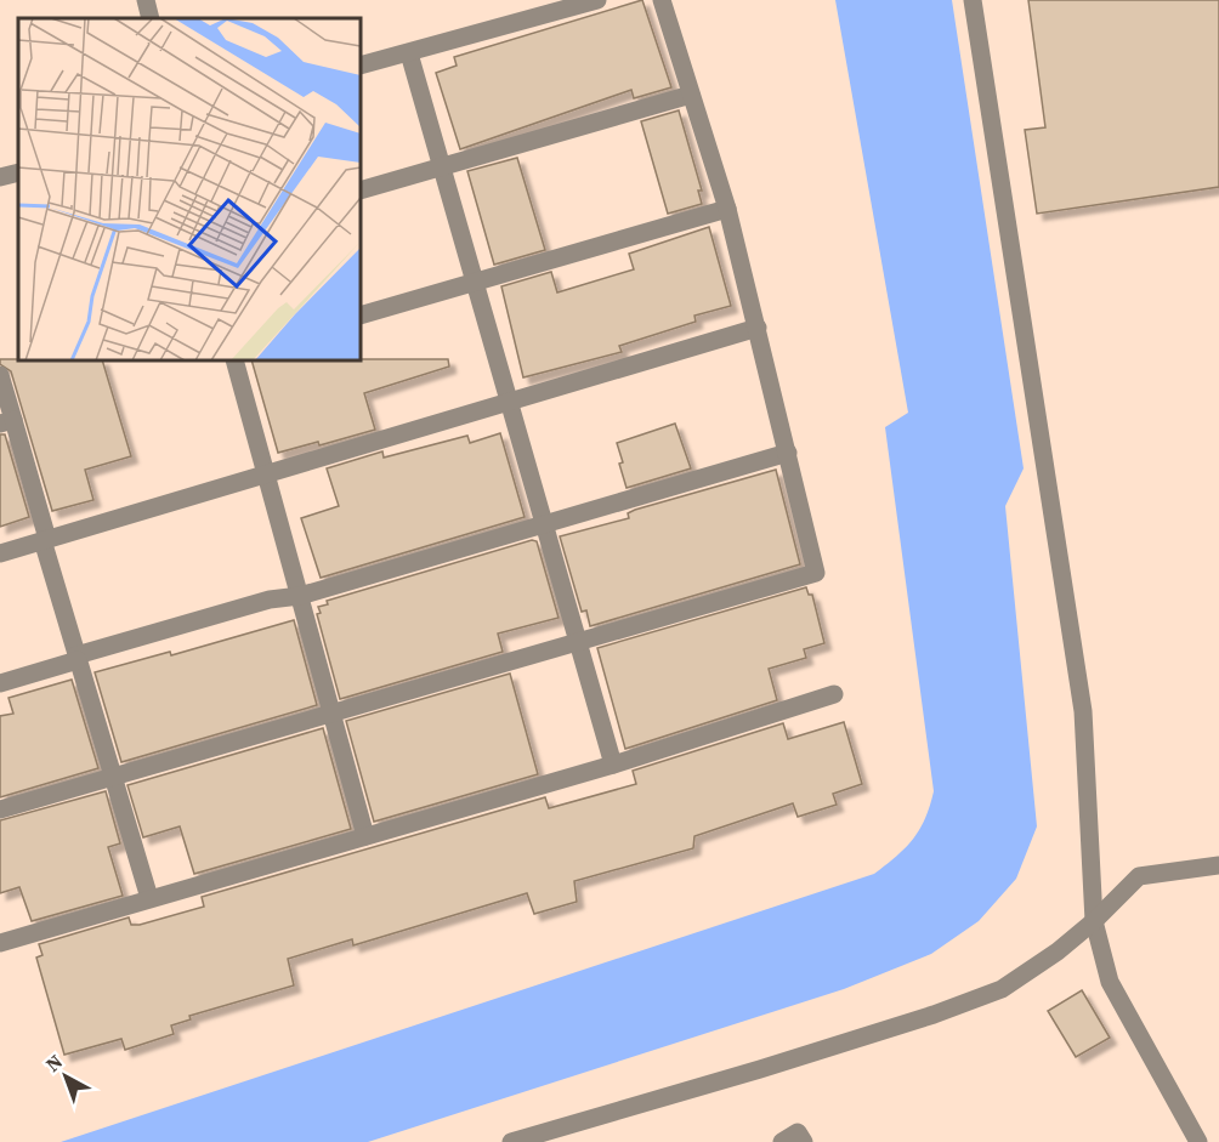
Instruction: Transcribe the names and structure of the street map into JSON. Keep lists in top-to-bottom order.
{
  "north": "top left"
}
